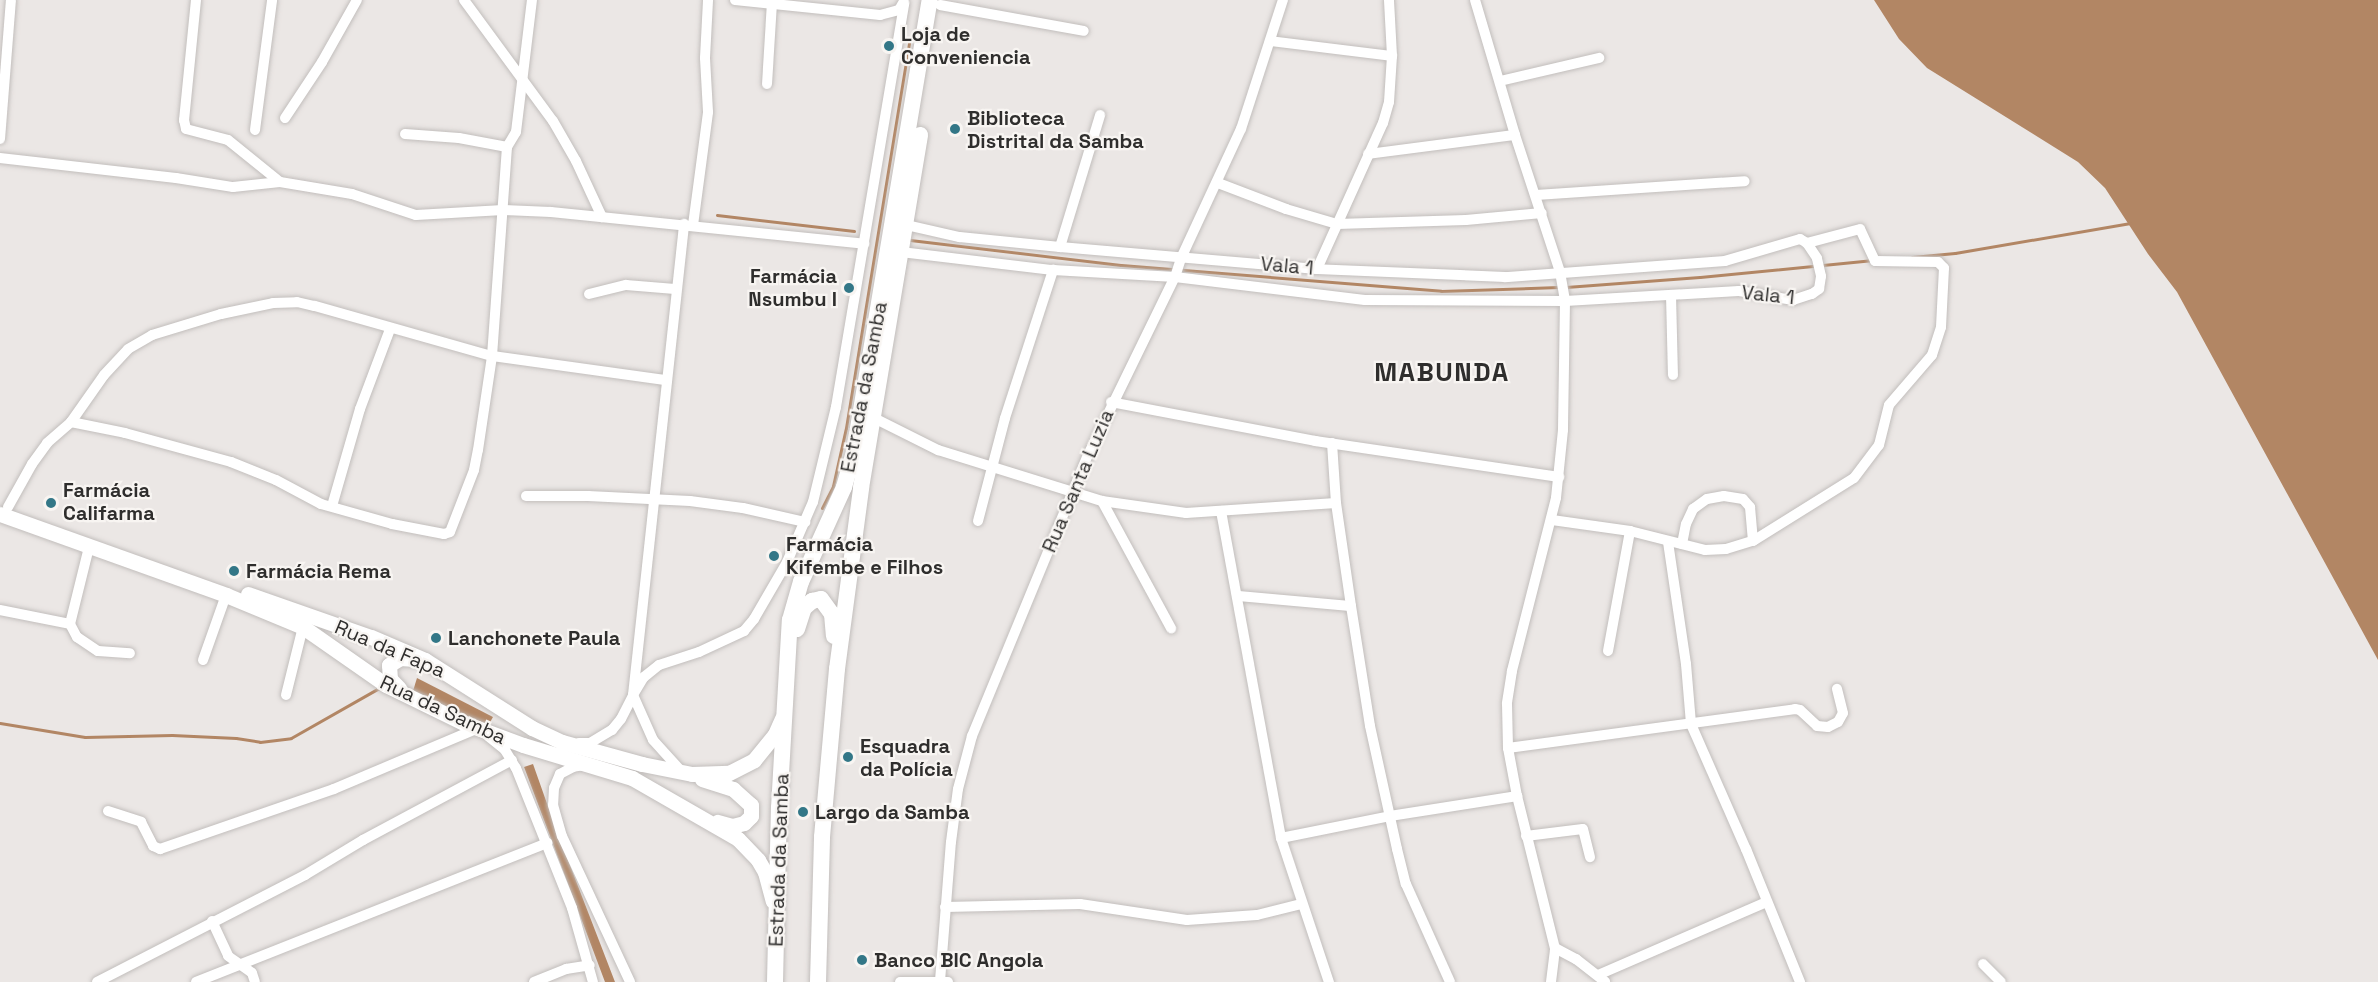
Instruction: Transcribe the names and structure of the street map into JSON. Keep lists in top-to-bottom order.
{
  "streets": {
    "main road": ["Estrada da Samba", "Rua da Fapa", "Rua da Samba"],
    "street": ["Vala 1", "Rua Santa Luzia"]
  },
  "crossings": [
    ["Vala 1", "Estrada da Samba"],
    ["Vala 1", "Rua Santa Luzia"],
    ["Estrada da Samba", "Rua da Fapa"],
    ["Estrada da Samba", "Rua da Samba"],
    ["Rua da Fapa", "Rua da Samba"]
  ],
  "districts": ["MABUNDA"],
  "places": [
    "Loja de Conveniencia",
    "Biblioteca Distrital da Samba",
    "Farmácia Nsumbu I",
    "Farmácia Califarma",
    "Farmácia Kifembe e Filhos",
    "Farmácia Rema",
    "Lanchonete Paula",
    "Esquadra da Polícia",
    "Largo da Samba",
    "Banco BIC Angola"
  ]
}
